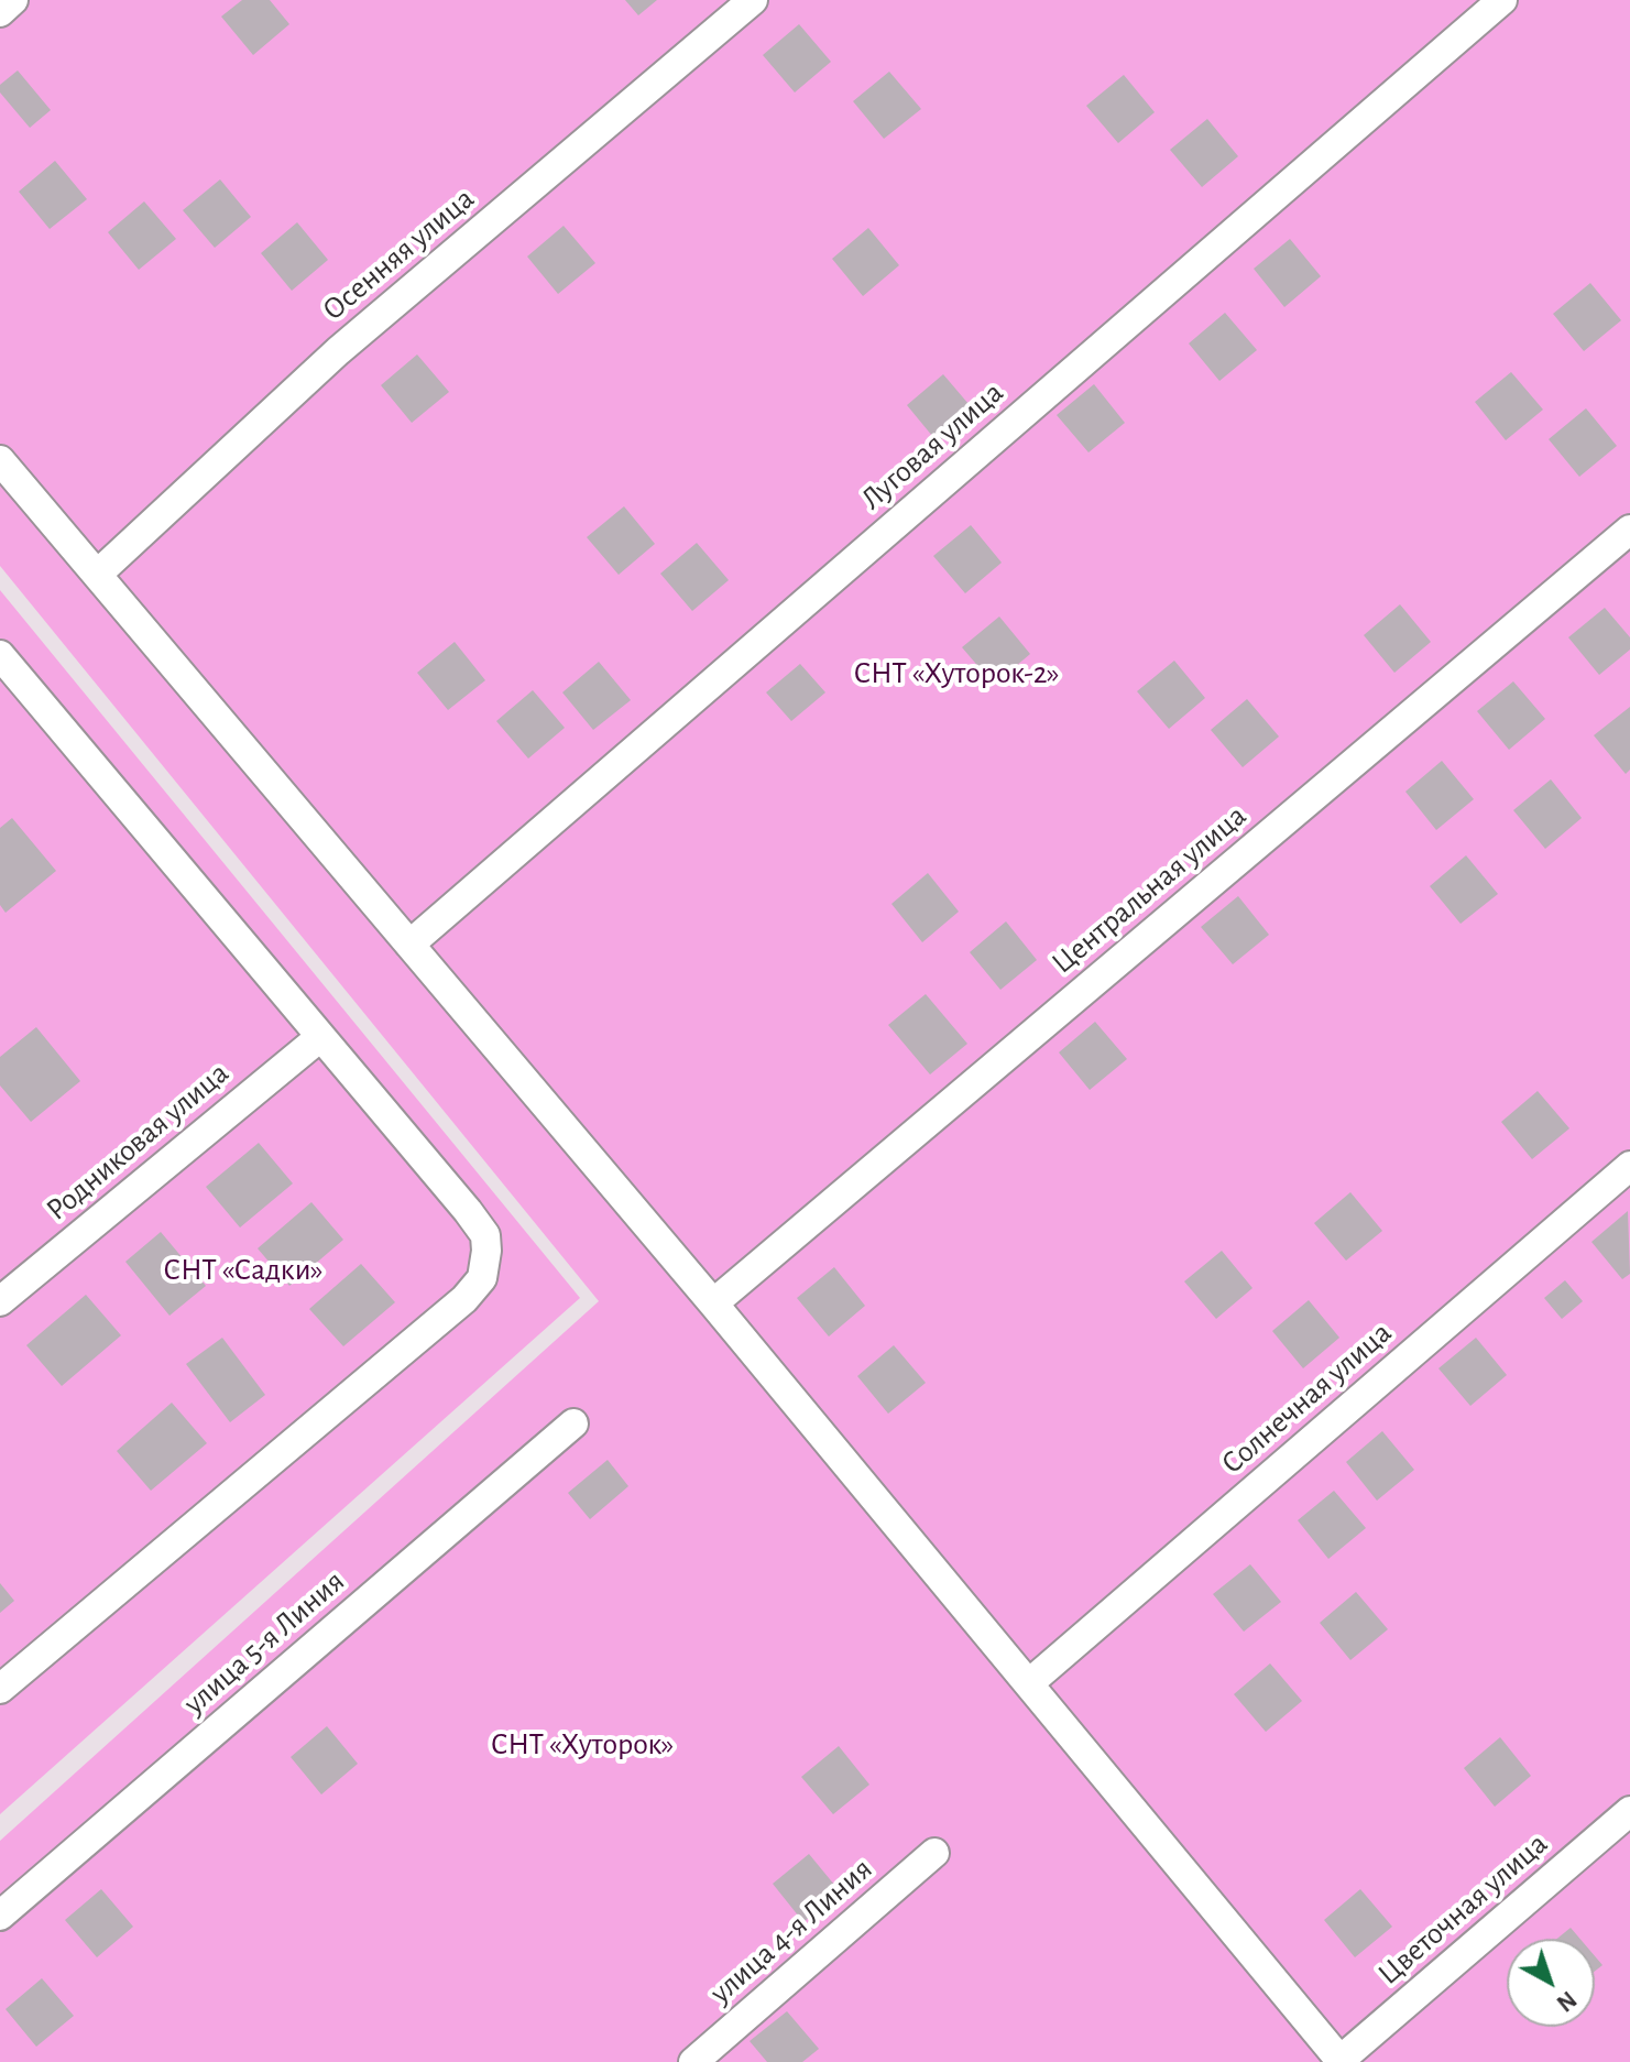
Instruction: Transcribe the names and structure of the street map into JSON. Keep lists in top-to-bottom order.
{
  "streets": {
    "street": [
      "Осенняя улица",
      "Луговая улица",
      "Центральная улица",
      "Родниковая улица",
      "Солнечная улица",
      "улица 5-я Линия",
      "Цветочная улица",
      "улица 4-я Линия"
    ]
  },
  "parks": ["СНТ «Хуторок-2»", "СНТ «Садки»", "СНТ «Хуторок»"],
  "north": "bottom right"
}
